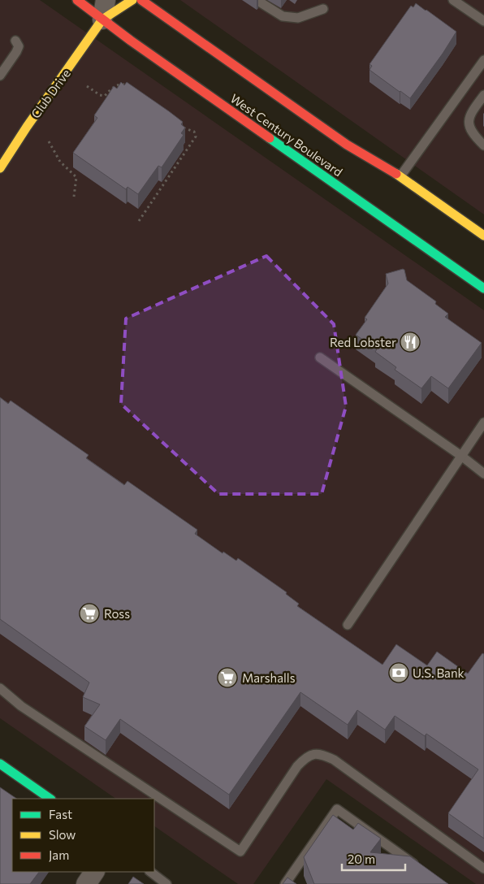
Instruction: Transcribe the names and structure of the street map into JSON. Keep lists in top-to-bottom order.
{
  "streets": {
    "main road": ["Club Drive", "West Century Boulevard"]
  },
  "crossings": [
    ["Club Drive", "West Century Boulevard"]
  ],
  "places": {
    "restaurant": ["Red Lobster"],
    "supermarket": ["Ross", "Marshalls"],
    "bank": ["U.S. Bank"]
  },
  "legend": ["Fast", "Slow", "Jam"],
  "scale_bar": "20 m"
}
